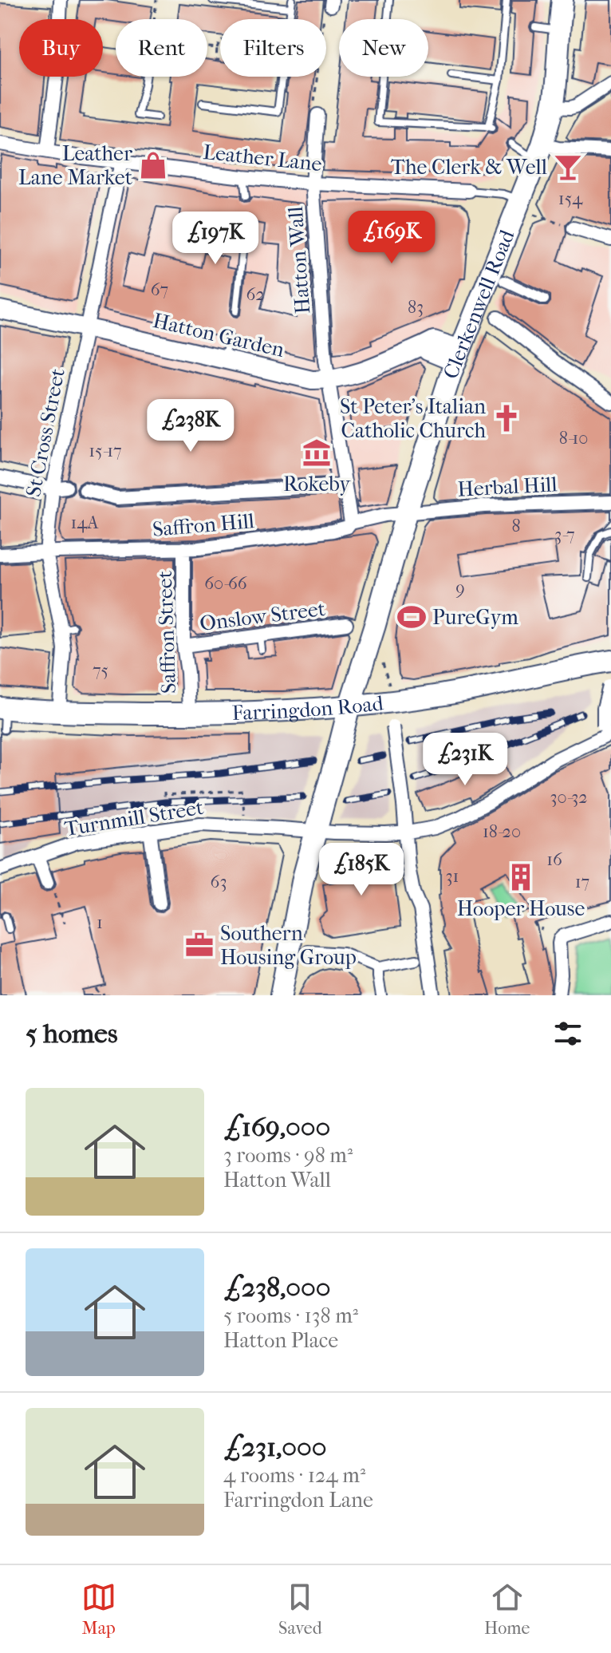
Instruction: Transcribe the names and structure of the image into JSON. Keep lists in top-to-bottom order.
{
  "streets": {
    "main road": ["Clerkenwell Road", "Hatton Garden", "Farringdon Road"],
    "street": [
      "Leather Lane",
      "Hatton Wall",
      "St Cross Street",
      "Herbal Hill",
      "Saffron Hill",
      "Onslow Street",
      "Saffron Street",
      "Turnmill Street"
    ]
  },
  "crossings": [
    ["Leather Lane", "Hatton Wall"],
    ["Leather Lane", "Clerkenwell Road"],
    ["Leather Lane", "St Cross Street"],
    ["Hatton Wall", "Hatton Garden"],
    ["Hatton Wall", "Saffron Hill"],
    ["Clerkenwell Road", "Hatton Garden"],
    ["Clerkenwell Road", "Herbal Hill"],
    ["Clerkenwell Road", "Saffron Hill"],
    ["Clerkenwell Road", "Farringdon Road"],
    ["Clerkenwell Road", "Turnmill Street"],
    ["Hatton Garden", "St Cross Street"],
    ["St Cross Street", "Saffron Hill"],
    ["St Cross Street", "Farringdon Road"],
    ["Herbal Hill", "Saffron Hill"],
    ["Saffron Hill", "Saffron Street"],
    ["Onslow Street", "Saffron Street"],
    ["Saffron Street", "Farringdon Road"]
  ],
  "places": {
    "shop": ["Leather Lane Market"],
    "bar": ["The Clerk & Well"],
    "church": ["St Peter's Italian Catholic Church"],
    "museum": ["Rokeby"],
    "sports": ["PureGym"],
    "building": ["Hooper House"],
    "office": ["Southern Housing Group"]
  },
  "house_numbers": [
    "154",
    "67",
    "62",
    "83",
    "8-10",
    "15-17",
    "14A",
    "8",
    "3-7",
    "60-66",
    "9",
    "75",
    "30-32",
    "18-20",
    "16",
    "31",
    "63",
    "17",
    "1"
  ],
  "page": {
    "chip": [
      "Buy",
      "Rent",
      "Filters",
      "New"
    ],
    "price": [
      "£169K",
      "£197K",
      "£238K",
      "£231K",
      "£185K"
    ],
    "heading": "5 homes",
    "list": [
      {
        "name": "£169,000",
        "note": "3 rooms · 98 m² · Hatton Wall"
      },
      {
        "name": "£238,000",
        "note": "5 rooms · 138 m² · Hatton Place"
      },
      {
        "name": "£231,000",
        "note": "4 rooms · 124 m² · Farringdon Lane"
      }
    ],
    "tabs": ["Map", "Saved", "Home"]
  }
}
